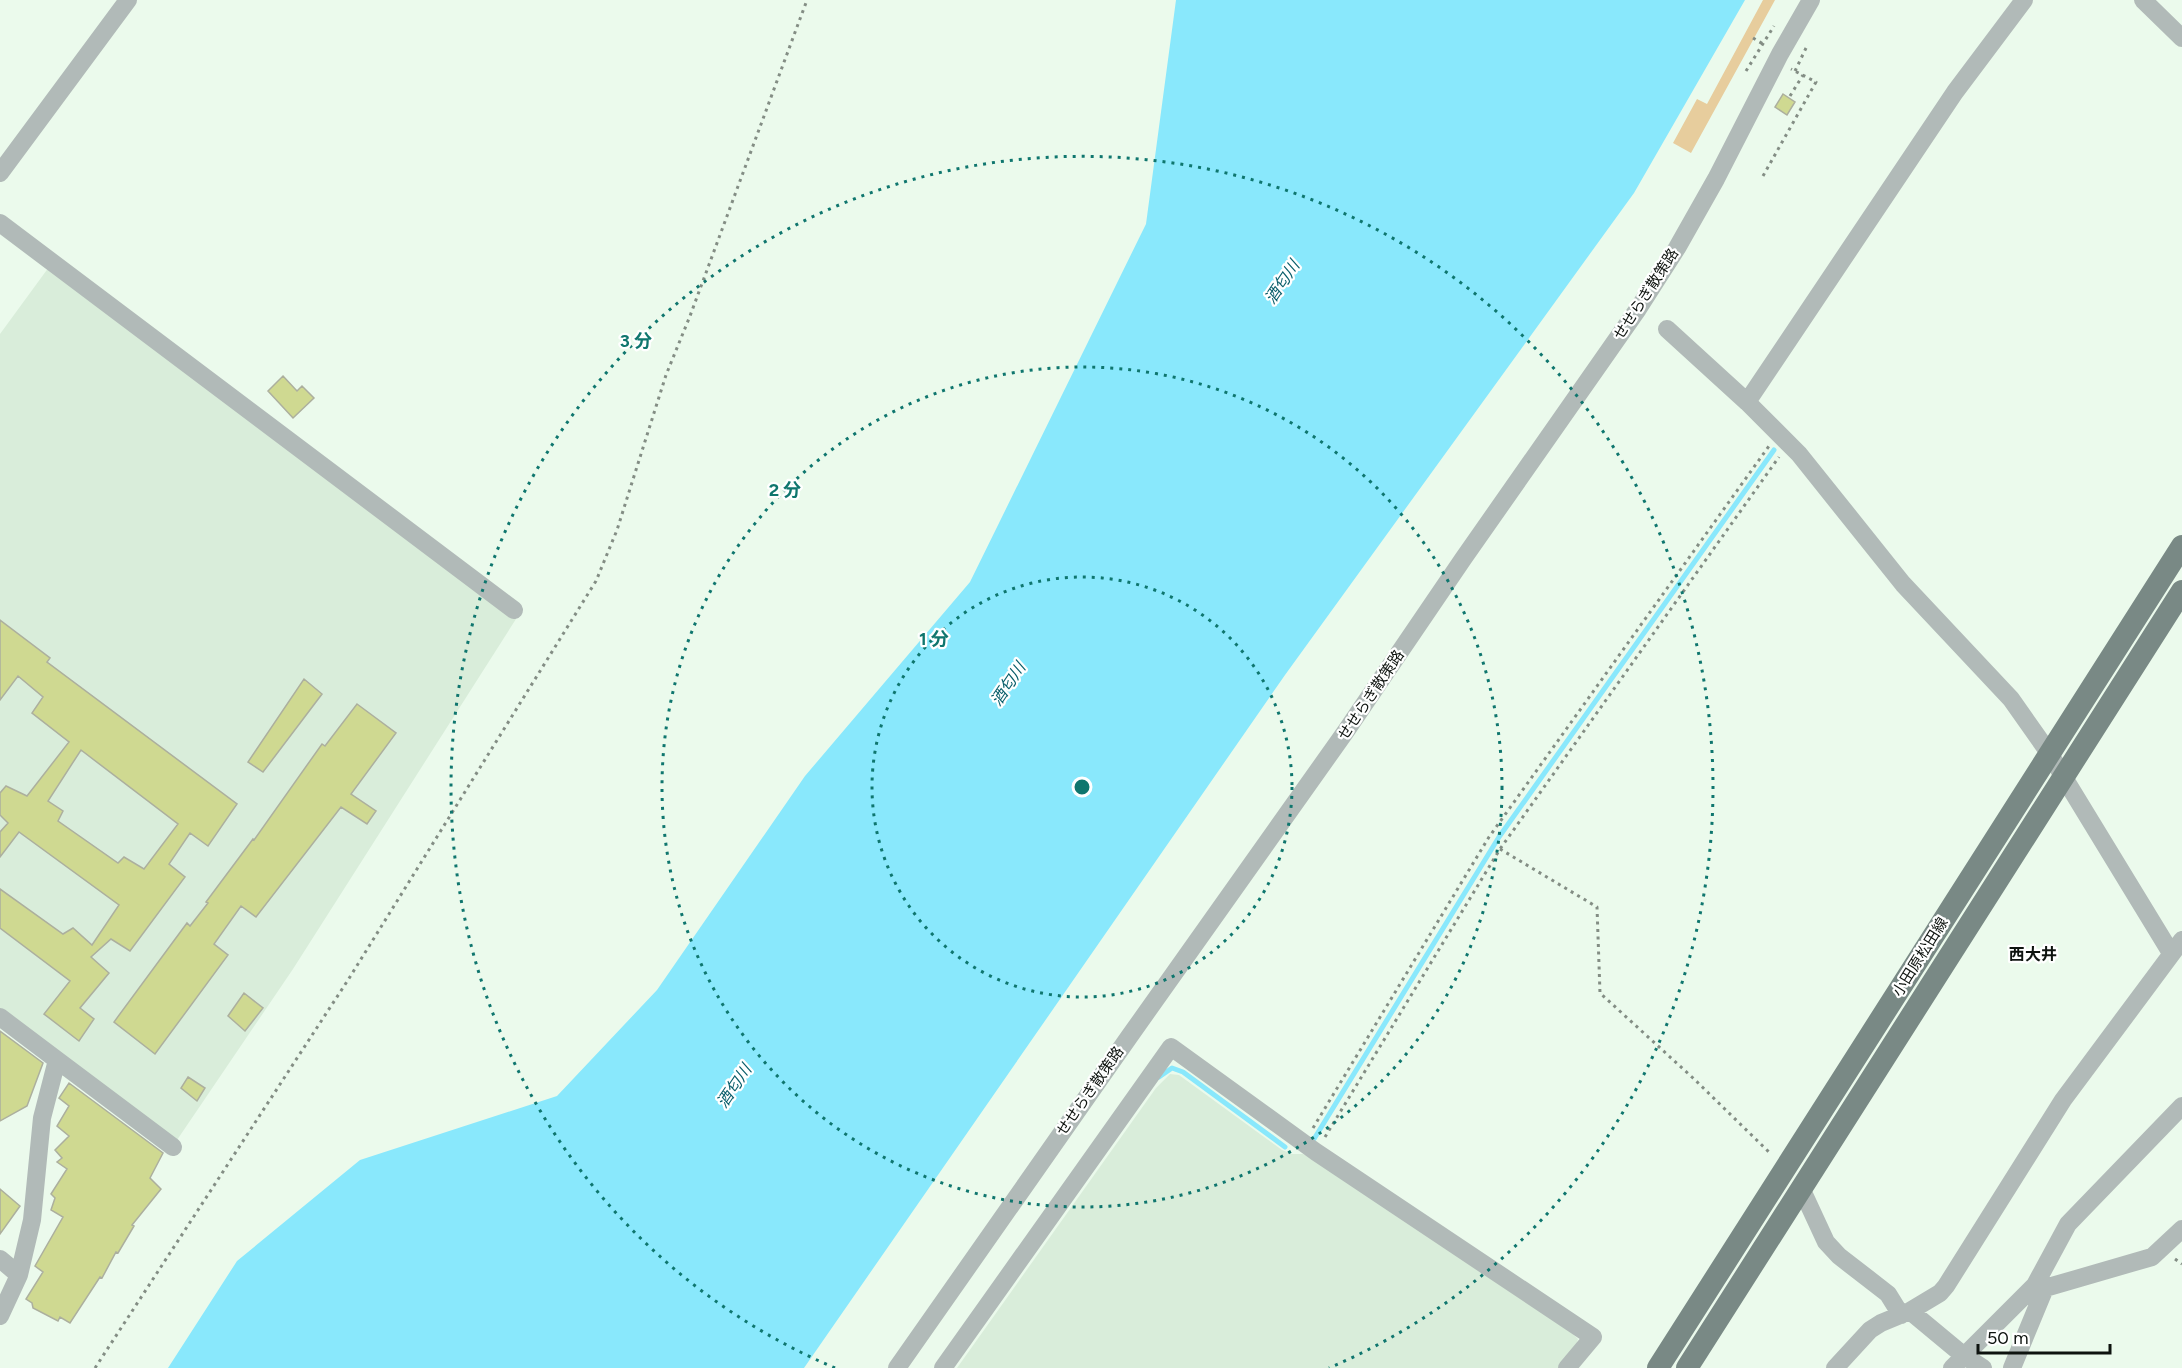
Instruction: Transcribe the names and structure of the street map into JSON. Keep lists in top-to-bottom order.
{
  "streets": {
    "main road": ["小田原松田線"],
    "street": ["せせらぎ散策路"]
  },
  "districts": ["西大井"],
  "water": ["酒匂川"],
  "scale_bar": "50 m",
  "rings": ["3 分", "2 分", "1 分"]
}
